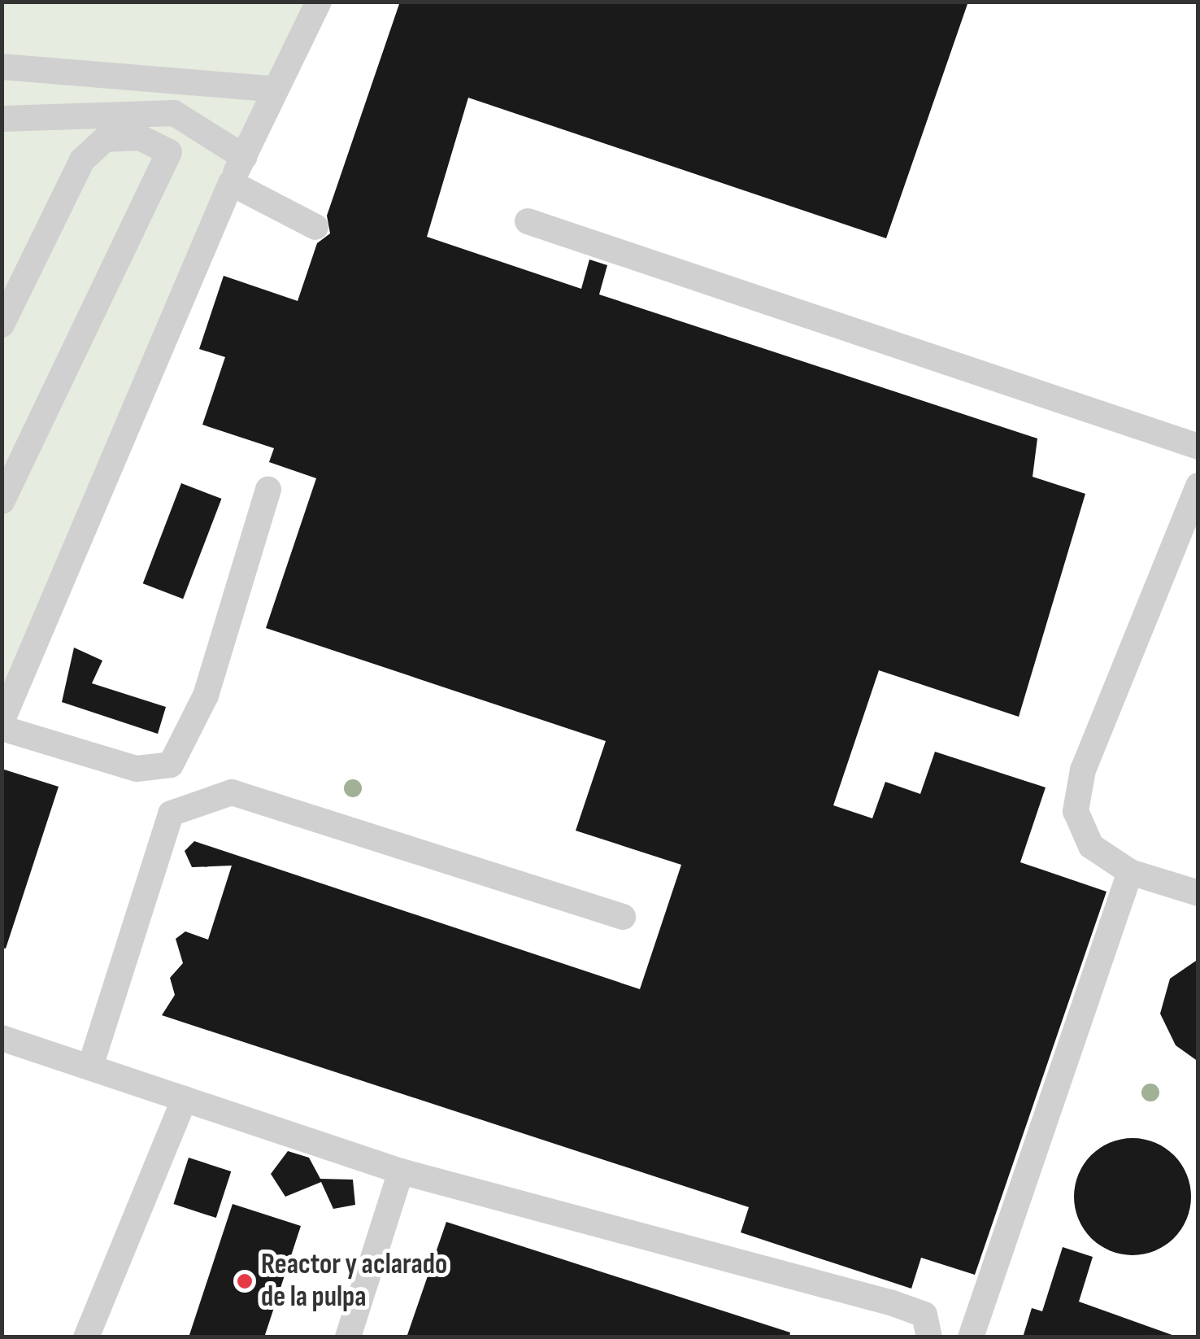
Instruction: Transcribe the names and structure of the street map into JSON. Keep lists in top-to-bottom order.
{
  "places": ["Reactor y aclarado de la pulpa"]
}
